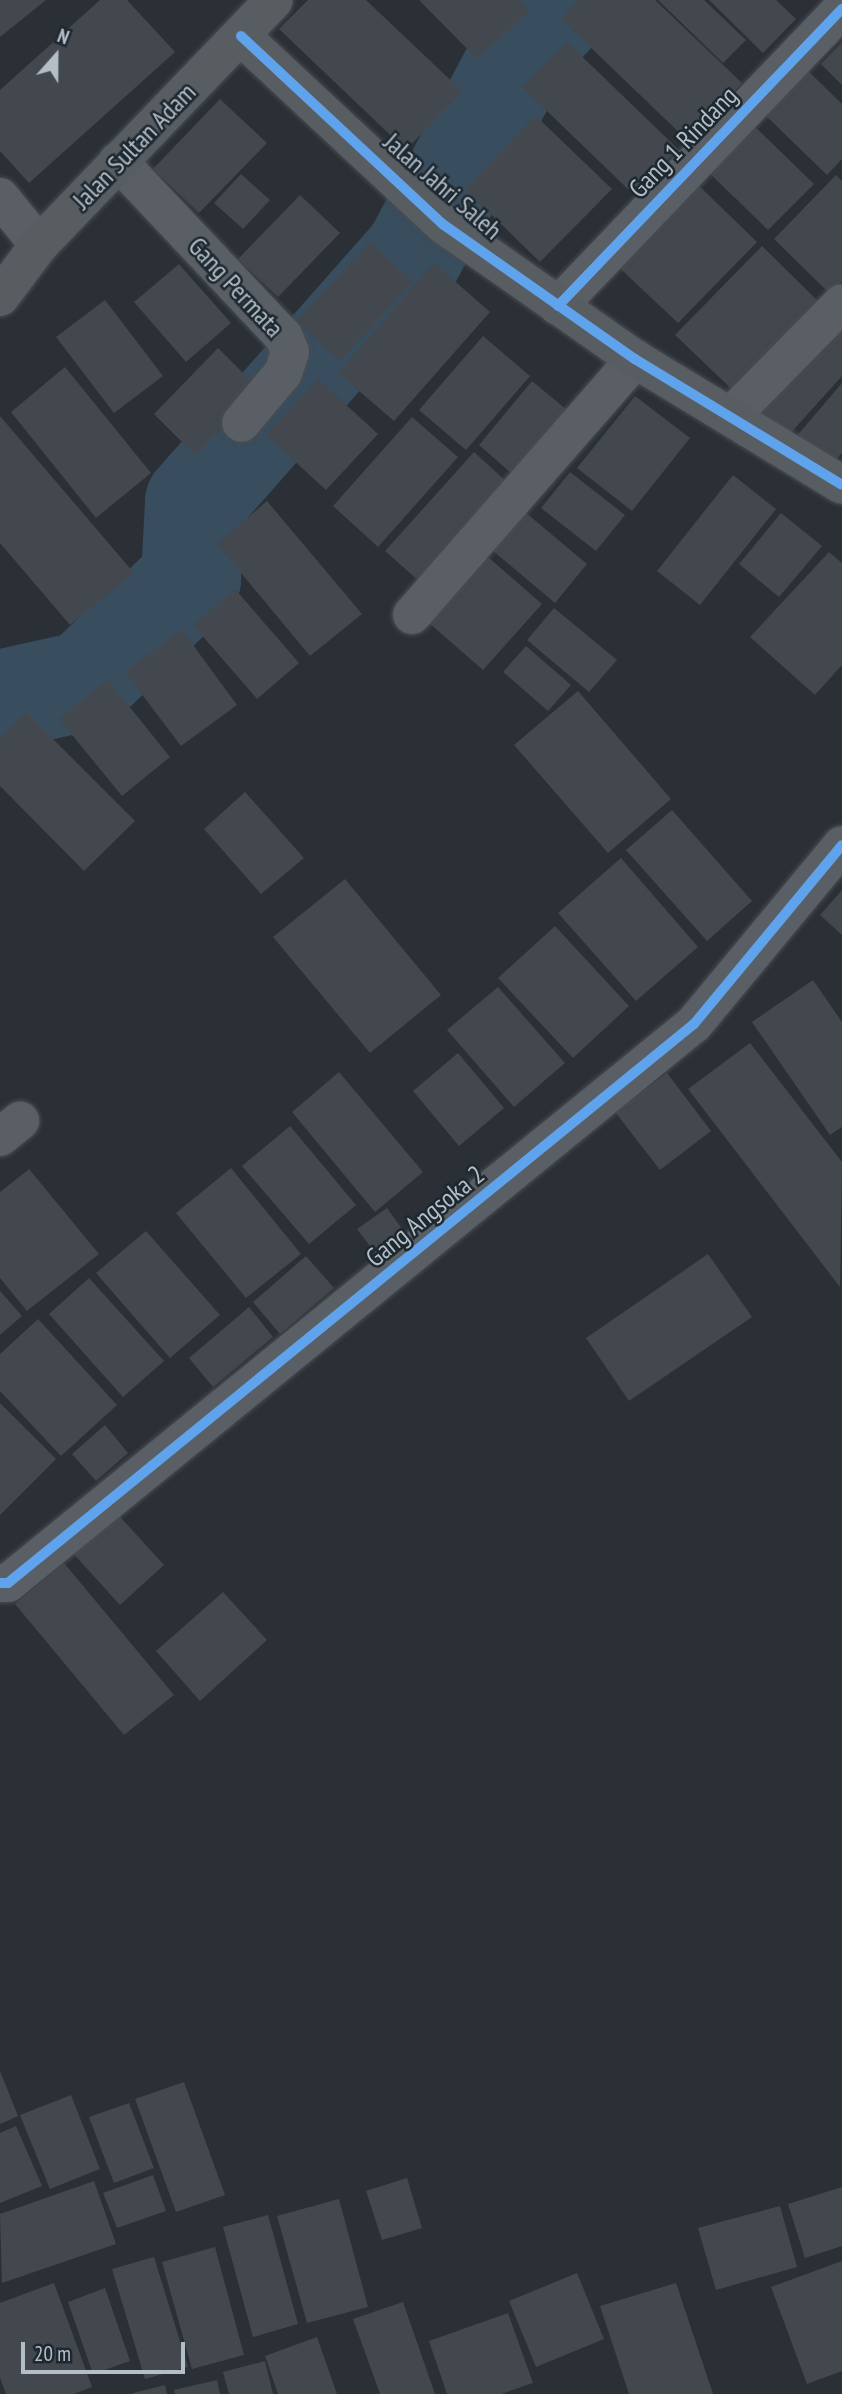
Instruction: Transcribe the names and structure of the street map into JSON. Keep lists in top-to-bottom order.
{
  "streets": {
    "street": [
      "Gang 1 Rindang",
      "Jalan Sultan Adam",
      "Jalan Jahri Saleh",
      "Gang Permata",
      "Gang Angsoka 2"
    ]
  },
  "crossings": [
    ["Gang 1 Rindang", "Jalan Jahri Saleh"],
    ["Jalan Sultan Adam", "Jalan Jahri Saleh"],
    ["Jalan Sultan Adam", "Gang Permata"]
  ],
  "scale_bar": "20 m",
  "north": "top"
}
